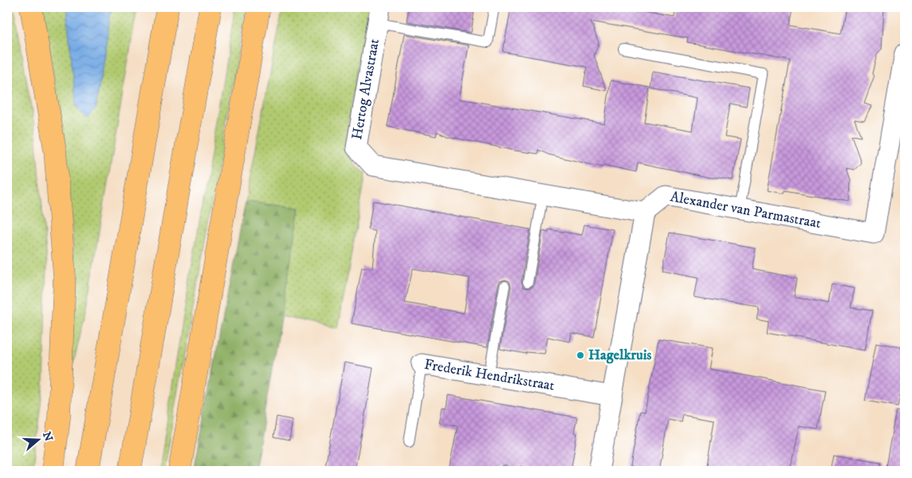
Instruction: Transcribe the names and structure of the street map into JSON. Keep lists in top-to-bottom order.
{
  "streets": {
    "street": ["Hertog Alvastraat", "Alexander van Parmastraat", "Frederik Hendrikstraat"]
  },
  "places": ["Hagelkruis"],
  "north": "right"
}
